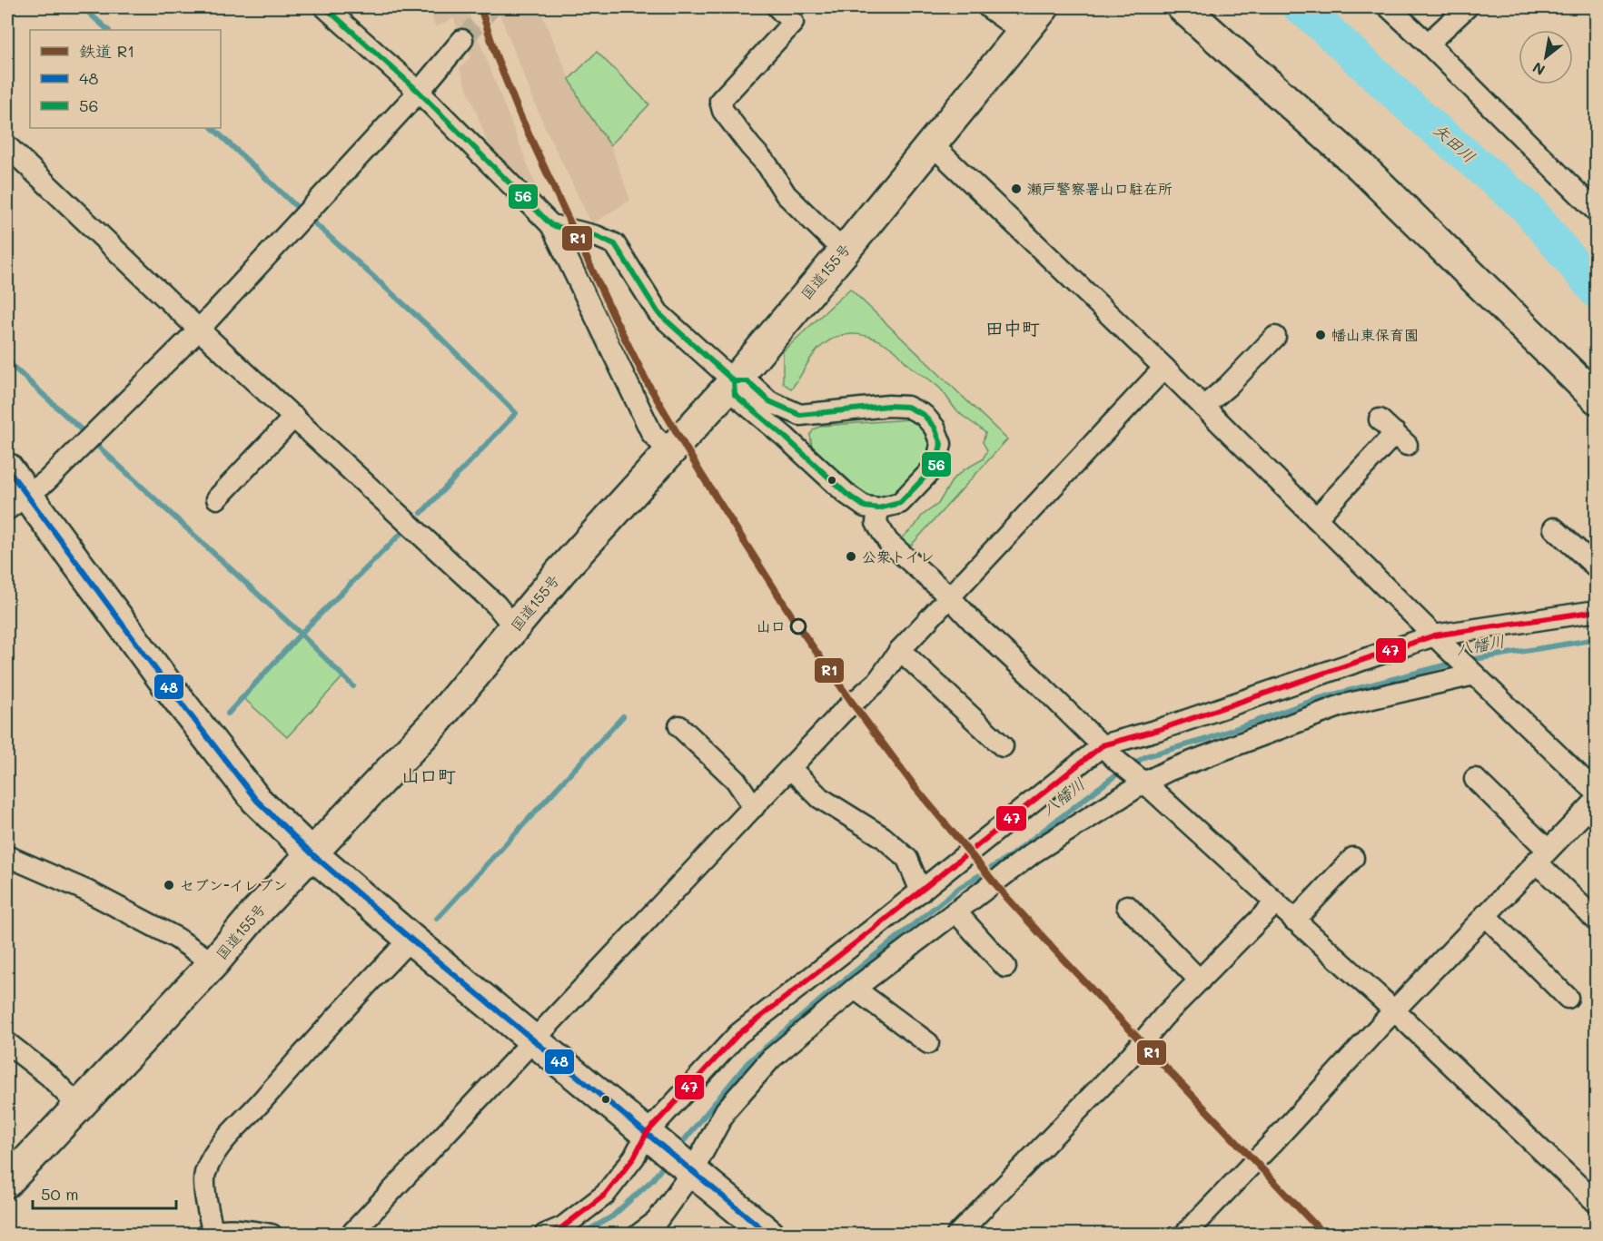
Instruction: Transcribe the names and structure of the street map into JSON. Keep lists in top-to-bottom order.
{
  "streets": {
    "main road": ["国道155号"]
  },
  "districts": ["田中町", "山口町"],
  "water": ["矢田川", "八幡川"],
  "places": [
    "瀬戸警察署山口駐在所",
    "幡山東保育園",
    "公衆トイレ",
    "山口",
    "セブン-イレブン"
  ],
  "lines": [
    "rail line R1",
    "transit line 56",
    "transit line 48",
    "transit line 47"
  ],
  "legend": ["鉄道 R1", "48", "56"],
  "scale_bar": "50 m",
  "north": "bottom left"
}
